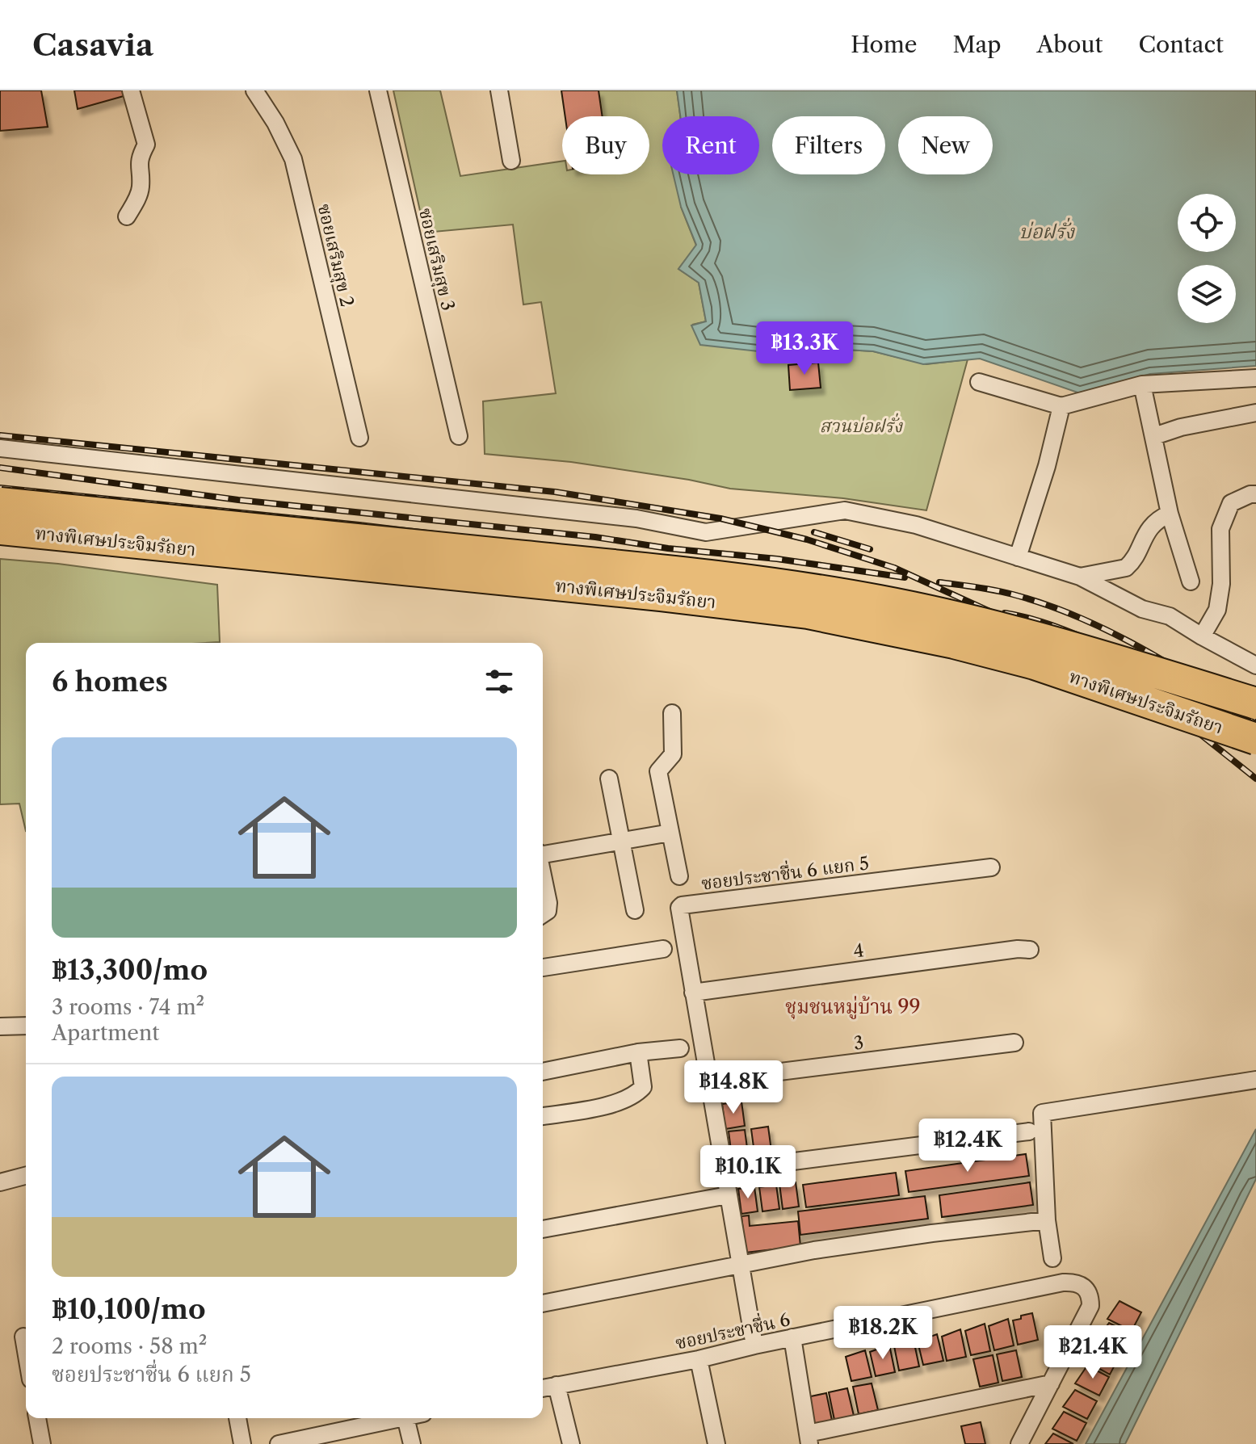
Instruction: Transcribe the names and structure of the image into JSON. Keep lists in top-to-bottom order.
{
  "streets": {
    "highway": ["ทางพิเศษประจิมรัถยา"],
    "street": [
      "ซอยเสริมสุข 2",
      "ซอยเสริมสุข 3",
      "ซอยประชาชื่น 6 แยก 5",
      "4",
      "3",
      "ซอยประชาชื่น 6"
    ]
  },
  "crossings": [
    ["ซอยประชาชื่น 6 แยก 5", "4"],
    ["ซอยประชาชื่น 6 แยก 5", "3"],
    ["ซอยประชาชื่น 6 แยก 5", "ซอยประชาชื่น 6"]
  ],
  "districts": ["ชุมชนหมู่บ้าน 99"],
  "water": ["บ่อฝรั่ง"],
  "parks": ["สวนบ่อฝรั่ง"],
  "page": {
    "header": "Casavia",
    "nav": [
      "Home",
      "Map",
      "About",
      "Contact"
    ],
    "chip": [
      "Buy",
      "Rent",
      "Filters",
      "New"
    ],
    "price": [
      "฿13.3K",
      "฿14.8K",
      "฿12.4K",
      "฿10.1K",
      "฿18.2K",
      "฿21.4K"
    ],
    "heading": "6 homes",
    "list": [
      {
        "name": "฿13,300/mo",
        "note": "3 rooms · 74 m² · Apartment"
      },
      {
        "name": "฿10,100/mo",
        "note": "2 rooms · 58 m² · ซอยประชาชื่น 6 แยก 5"
      }
    ]
  }
}
